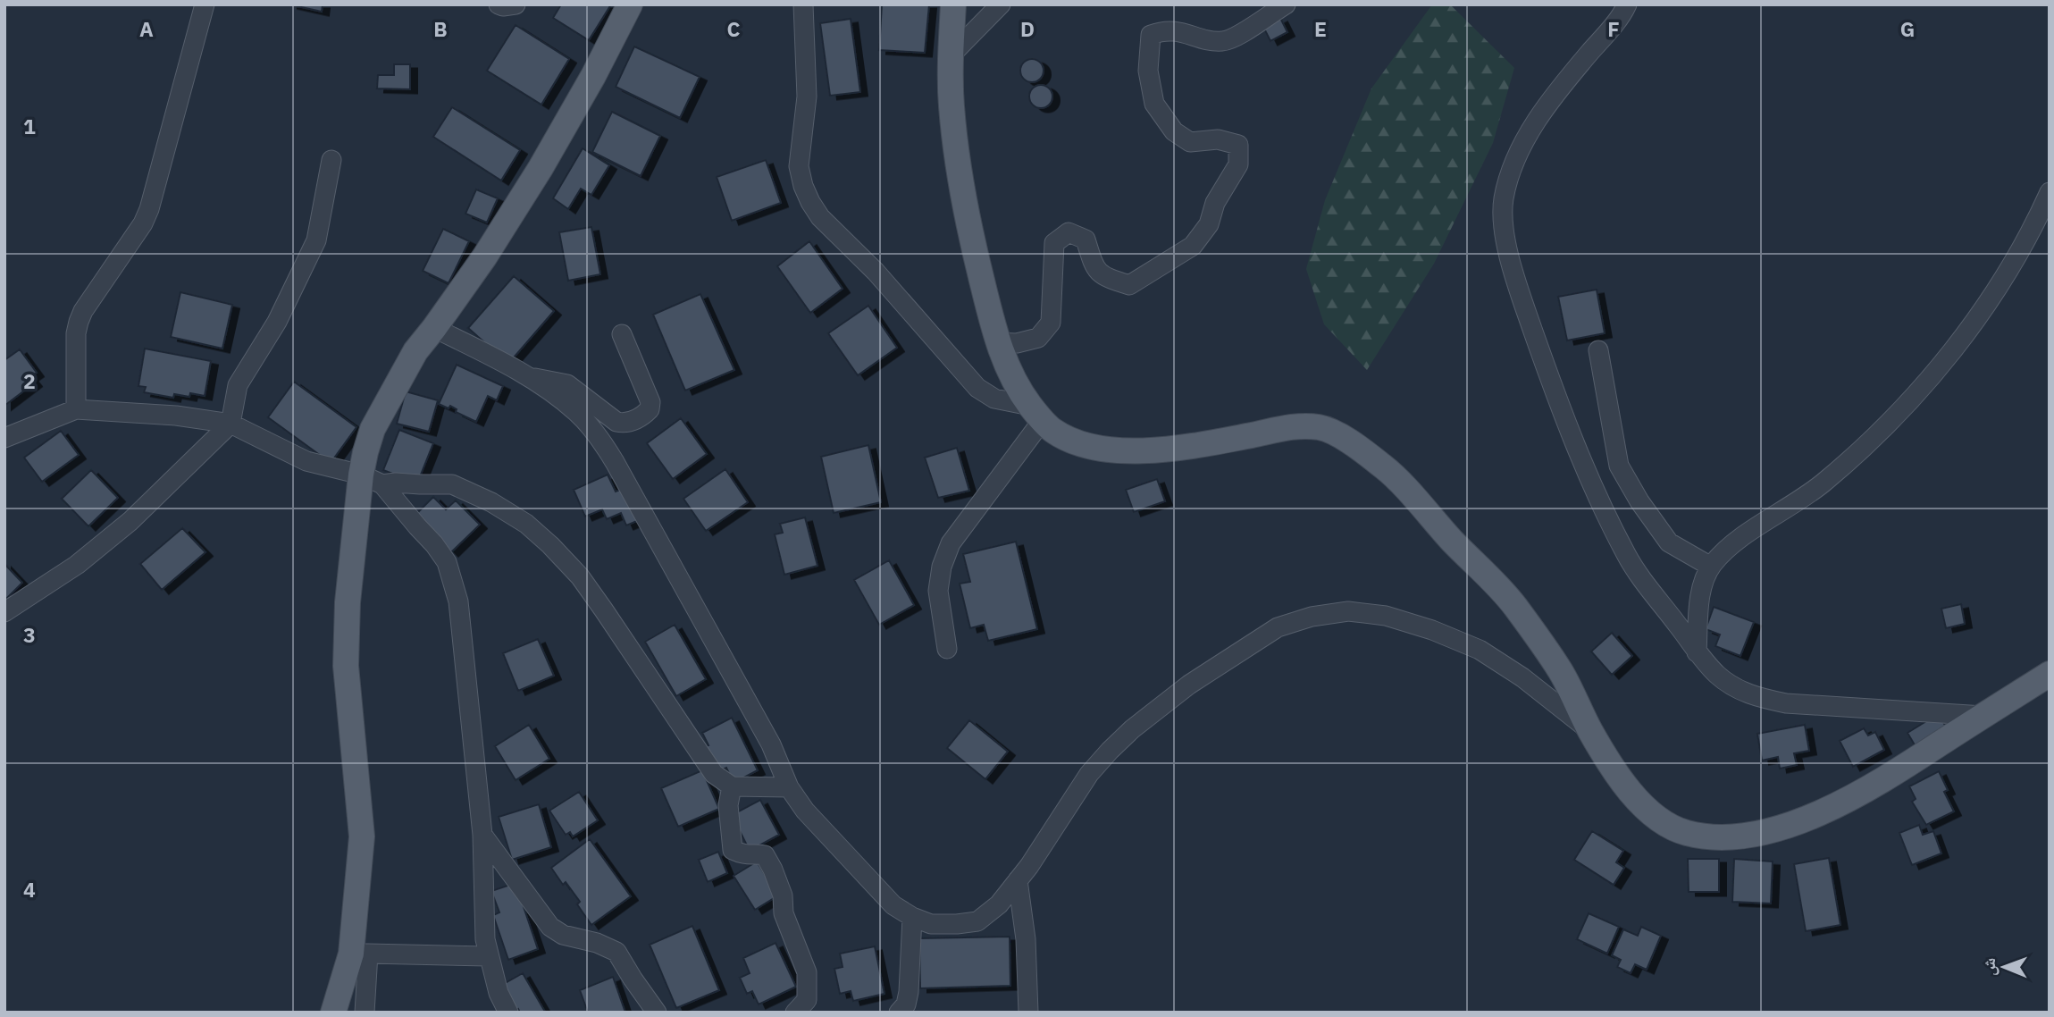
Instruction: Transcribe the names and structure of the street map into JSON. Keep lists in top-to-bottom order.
{
  "north": "left",
  "grid": {
    "columns": [
      "A",
      "B",
      "C",
      "D",
      "E",
      "F",
      "G"
    ],
    "rows": [
      "1",
      "2",
      "3",
      "4"
    ]
  }
}
